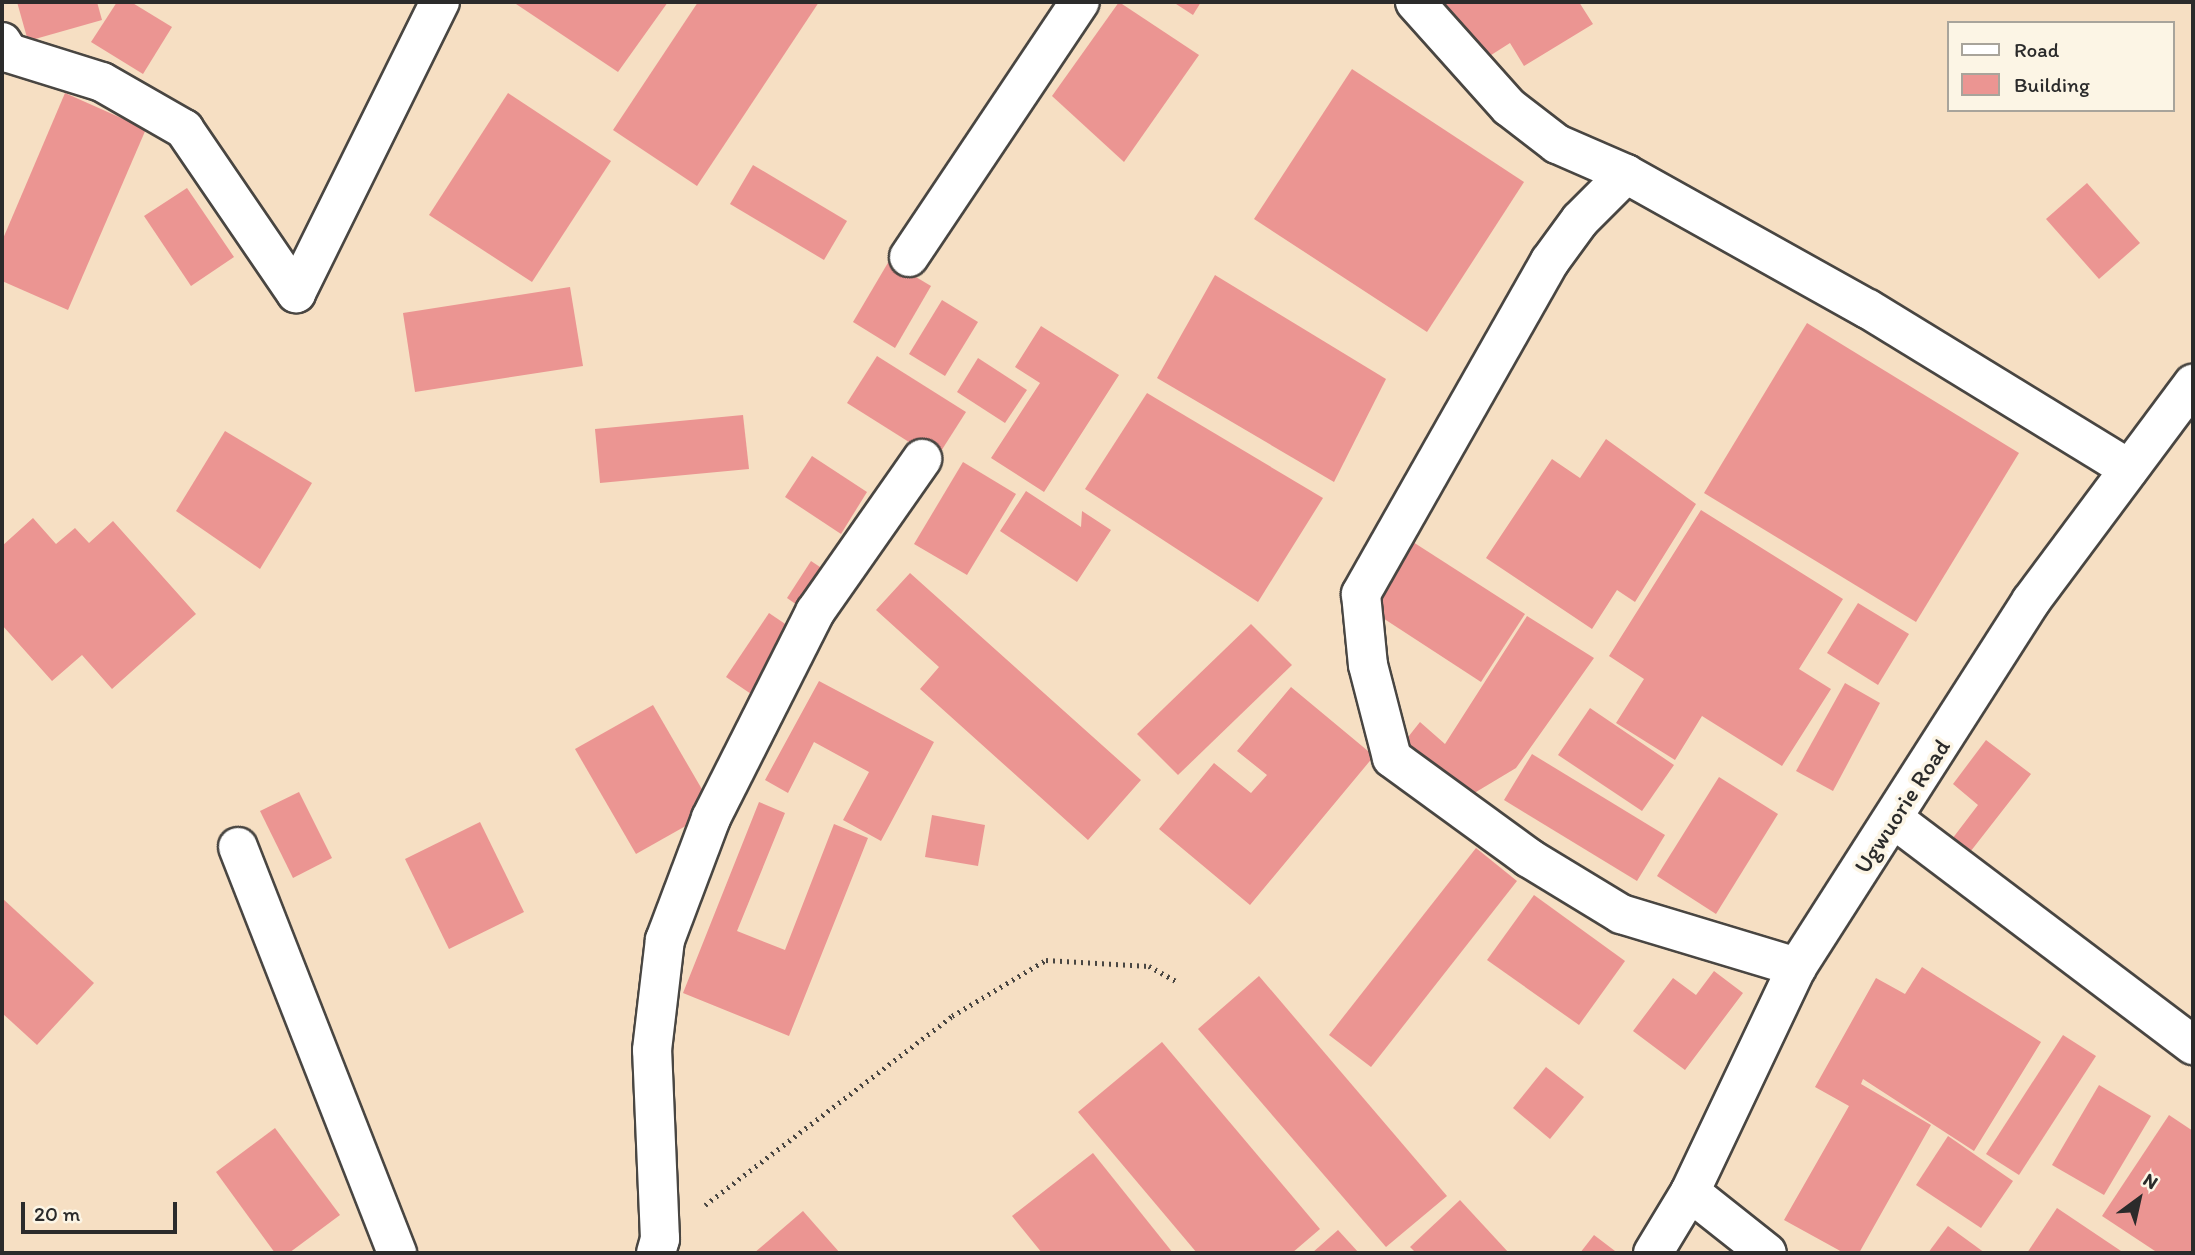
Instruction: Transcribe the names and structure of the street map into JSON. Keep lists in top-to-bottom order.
{
  "streets": {
    "street": ["Ugwuorie Road"]
  },
  "legend": ["Road", "Building"],
  "scale_bar": "20 m",
  "north": "top right"
}
